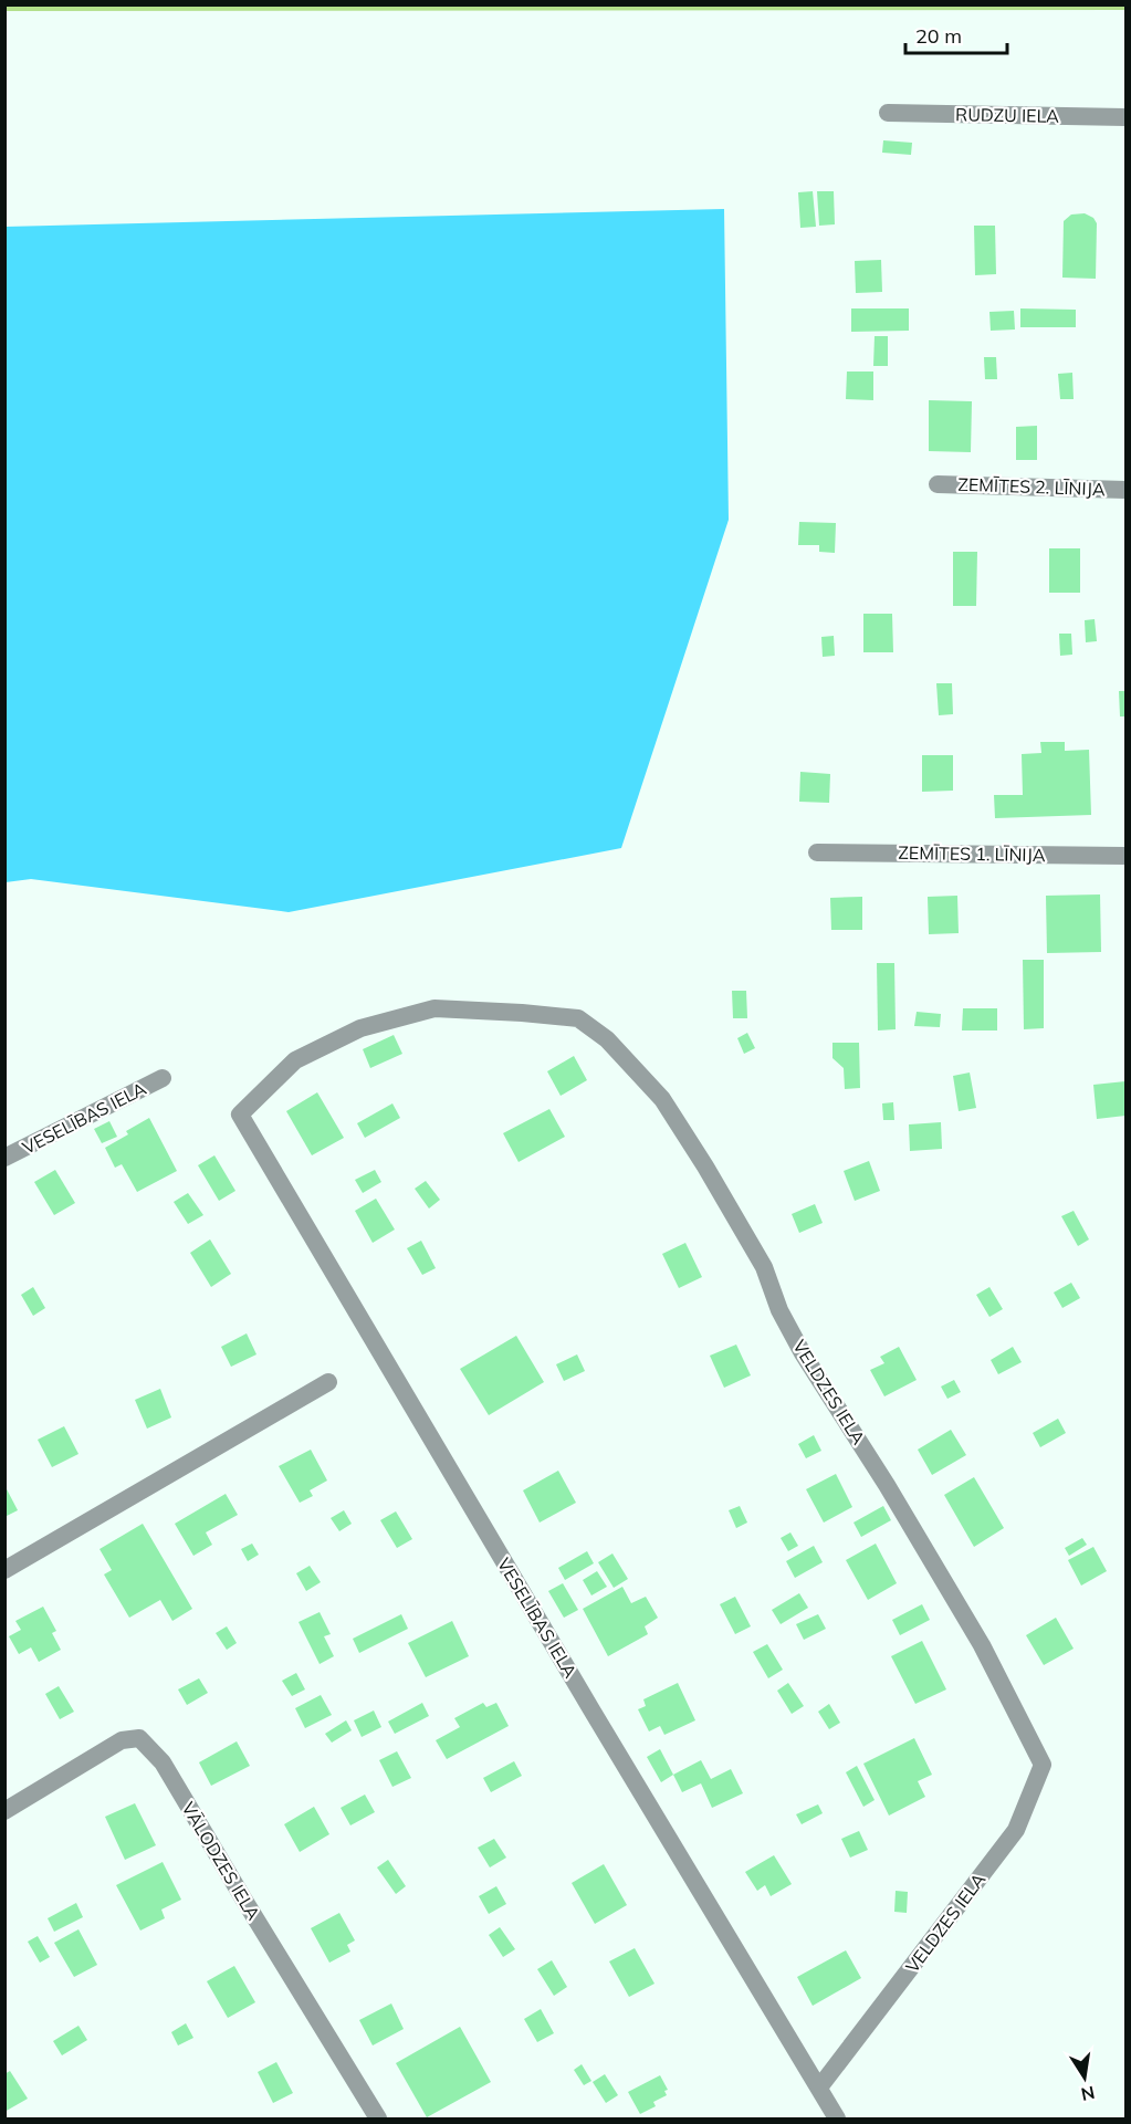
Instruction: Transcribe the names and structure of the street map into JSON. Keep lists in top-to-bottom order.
{
  "streets": {
    "street": [
      "RUDZU IELA",
      "ZEMĪTES 2. LĪNIJA",
      "ZEMĪTES 1. LĪNIJA",
      "VESELĪBAS IELA",
      "VELDZES IELA",
      "VĀLODZES IELA"
    ]
  },
  "crossings": [
    ["VESELĪBAS IELA", "VELDZES IELA"]
  ],
  "scale_bar": "20 m",
  "north": "bottom"
}
